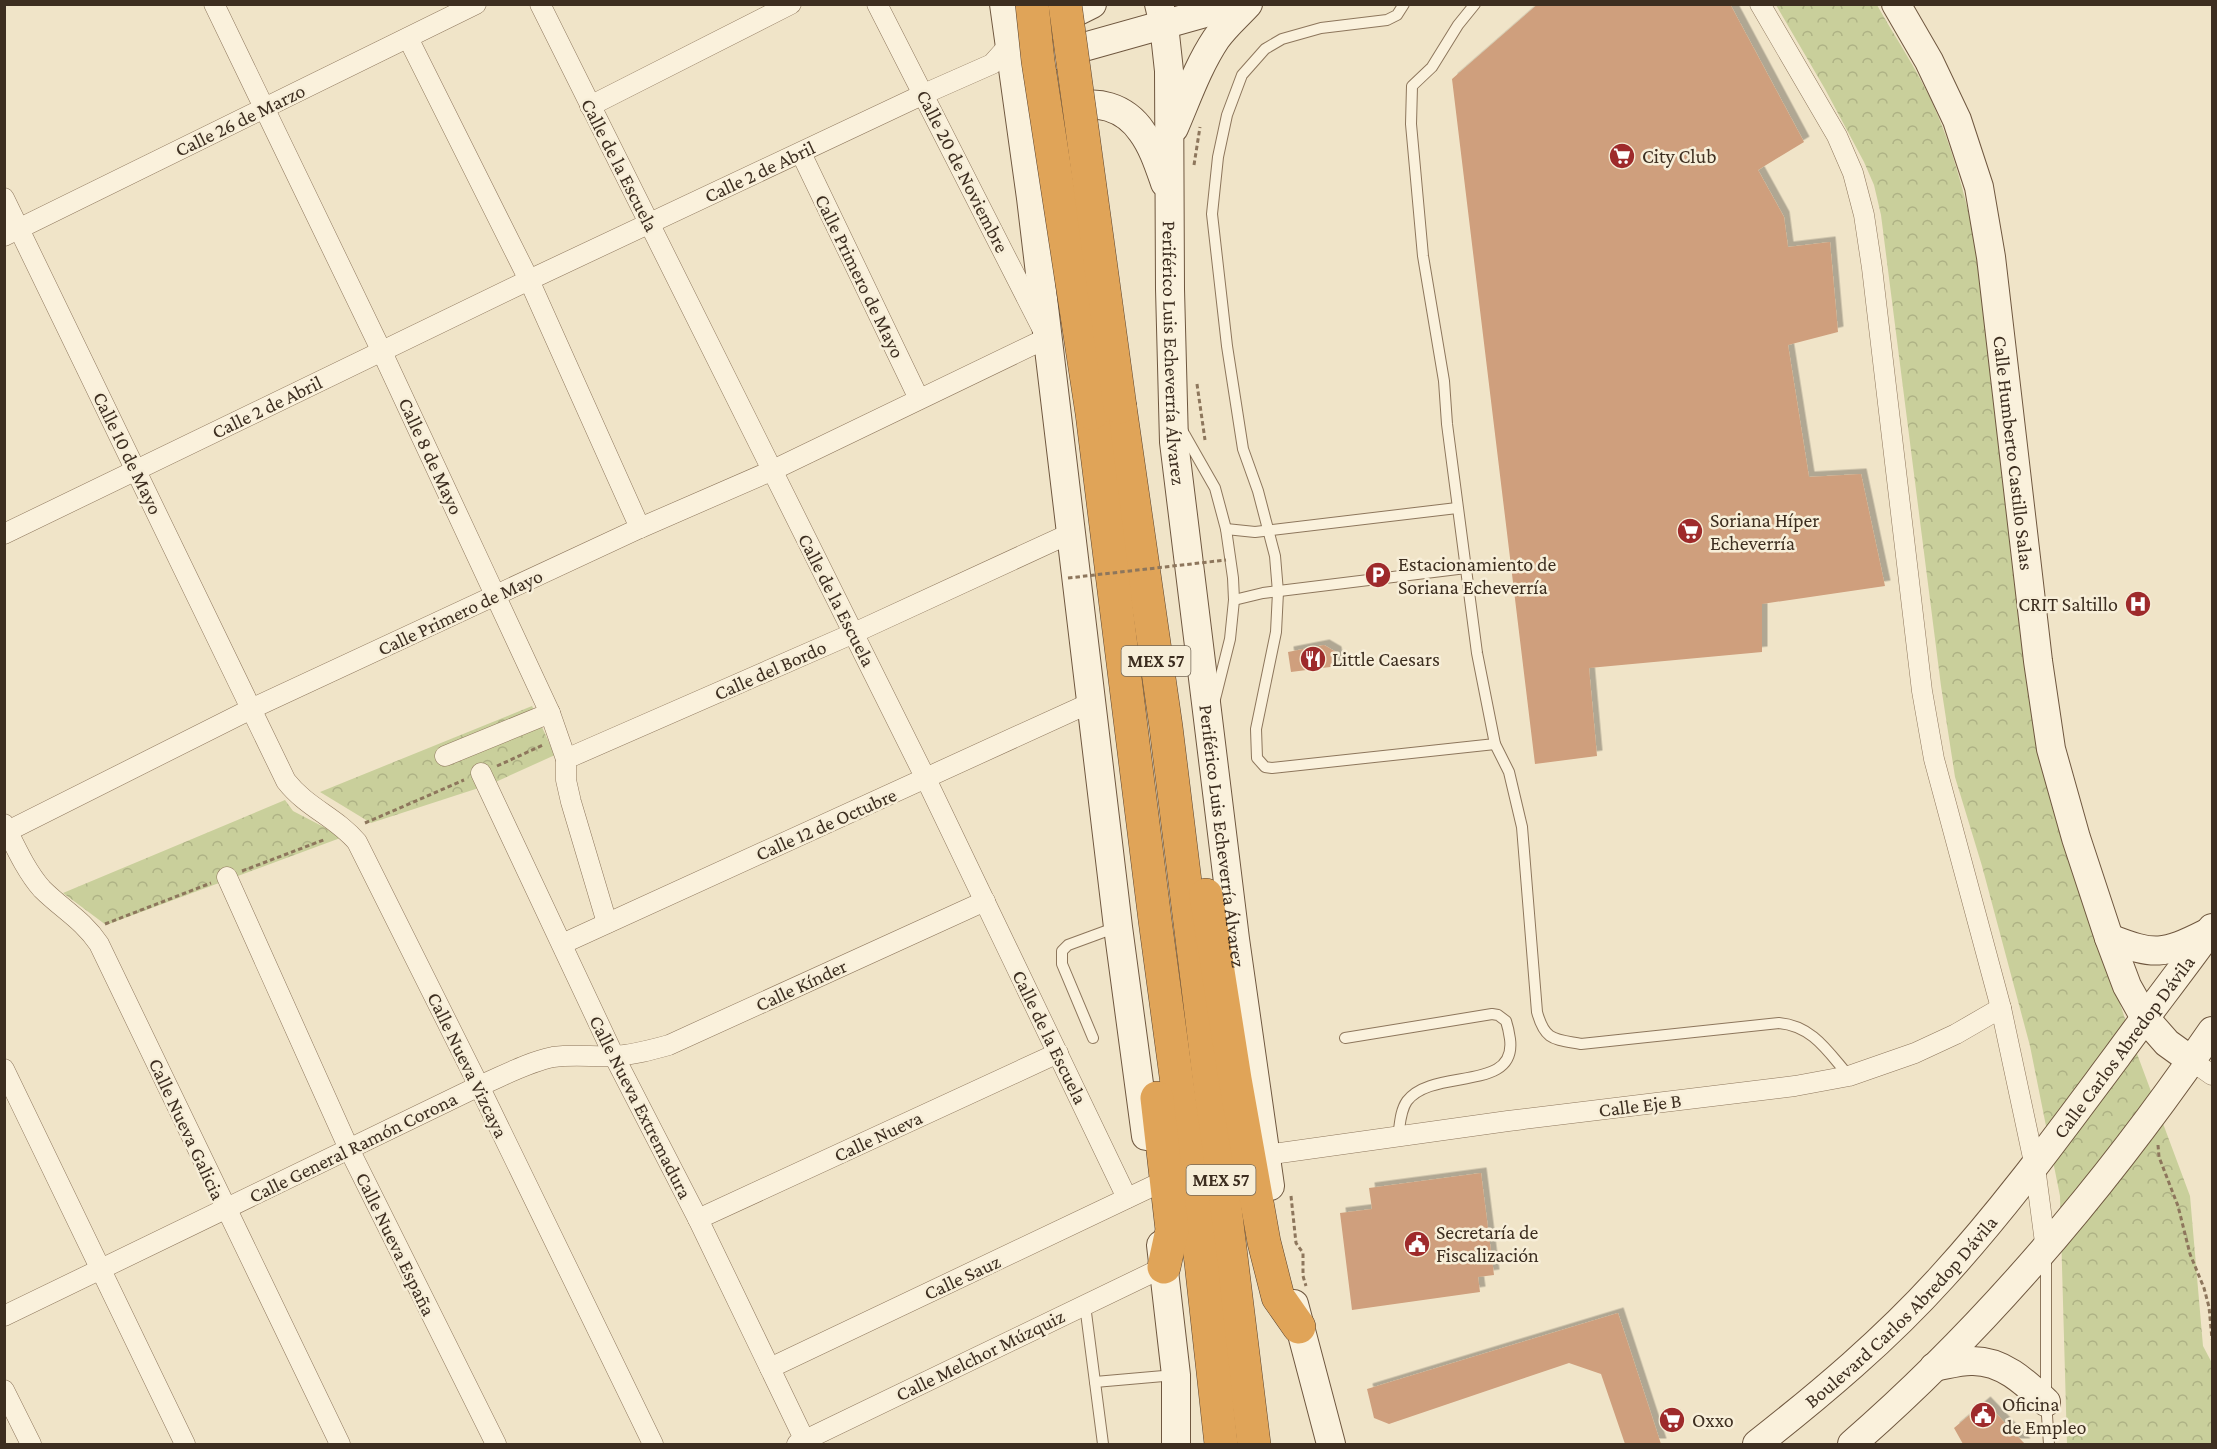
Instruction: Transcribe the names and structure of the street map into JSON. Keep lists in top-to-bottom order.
{
  "streets": {
    "highway": ["MEX 57"],
    "street": [
      "Calle 26 de Marzo",
      "Calle de la Escuela",
      "Calle 20 de Noviembre",
      "Calle 2 de Abril",
      "Calle Primero de Mayo",
      "Periférico Luis Echeverría Álvarez",
      "Calle Humberto Castillo Salas",
      "Calle 10 de Mayo",
      "Calle 8 de Mayo",
      "Calle del Bordo",
      "Calle 12 de Octubre",
      "Calle Kínder",
      "Calle Carlos Abredop Dávila",
      "Calle Nueva Vizcaya",
      "Calle Eje B",
      "Calle Nueva Extremadura",
      "Calle Nueva Galicia",
      "Calle Nueva",
      "Calle General Ramón Corona",
      "Calle Nueva España",
      "Calle Sauz",
      "Boulevard Carlos Abredop Dávila",
      "Calle Melchor Múzquiz"
    ]
  },
  "crossings": [
    ["Calle 26 de Marzo", "Calle 10 de Mayo"],
    ["Calle 26 de Marzo", "Calle 8 de Mayo"],
    ["Calle de la Escuela", "Calle 2 de Abril"],
    ["Calle de la Escuela", "Calle Primero de Mayo"],
    ["Calle de la Escuela", "Calle del Bordo"],
    ["Calle de la Escuela", "Calle 12 de Octubre"],
    ["Calle de la Escuela", "Calle Kínder"],
    ["Calle de la Escuela", "Calle Nueva"],
    ["Calle de la Escuela", "Calle Sauz"],
    ["Calle 20 de Noviembre", "Calle 2 de Abril"],
    ["Calle 20 de Noviembre", "Calle Primero de Mayo"],
    ["Calle 2 de Abril", "Calle Primero de Mayo"],
    ["Calle 2 de Abril", "Periférico Luis Echeverría Álvarez"],
    ["Calle 2 de Abril", "Calle 10 de Mayo"],
    ["Calle 2 de Abril", "Calle 8 de Mayo"],
    ["Calle Primero de Mayo", "Calle 10 de Mayo"],
    ["Calle Primero de Mayo", "Calle 8 de Mayo"],
    ["Calle Primero de Mayo", "Calle Nueva Vizcaya"],
    ["Calle Primero de Mayo", "Calle Nueva Galicia"],
    ["Periférico Luis Echeverría Álvarez", "Calle Eje B"],
    ["Calle Humberto Castillo Salas", "Calle Carlos Abredop Dávila"],
    ["Calle 10 de Mayo", "Calle Nueva Vizcaya"],
    ["Calle 8 de Mayo", "Calle del Bordo"],
    ["Calle 8 de Mayo", "Calle 12 de Octubre"],
    ["Calle 12 de Octubre", "Calle Nueva Extremadura"],
    ["Calle Kínder", "Calle Nueva Extremadura"],
    ["Calle Kínder", "Calle General Ramón Corona"],
    ["Calle Carlos Abredop Dávila", "Boulevard Carlos Abredop Dávila"],
    ["Calle Nueva Vizcaya", "Calle General Ramón Corona"],
    ["Calle Nueva Extremadura", "Calle Nueva"],
    ["Calle Nueva Extremadura", "Calle General Ramón Corona"],
    ["Calle Nueva Extremadura", "Calle Sauz"],
    ["Calle Nueva Extremadura", "Calle Melchor Múzquiz"],
    ["Calle Nueva Galicia", "Calle General Ramón Corona"],
    ["Calle General Ramón Corona", "Calle Nueva España"]
  ],
  "places": {
    "supermarket": ["City Club", "Soriana Híper Echeverría", "Oxxo"],
    "parking": ["Estacionamiento de Soriana Echeverría"],
    "hospital": ["CRIT Saltillo"],
    "restaurant": ["Little Caesars"],
    "public building": ["Secretaría de Fiscalización", "Oficina de Empleo"]
  }
}
